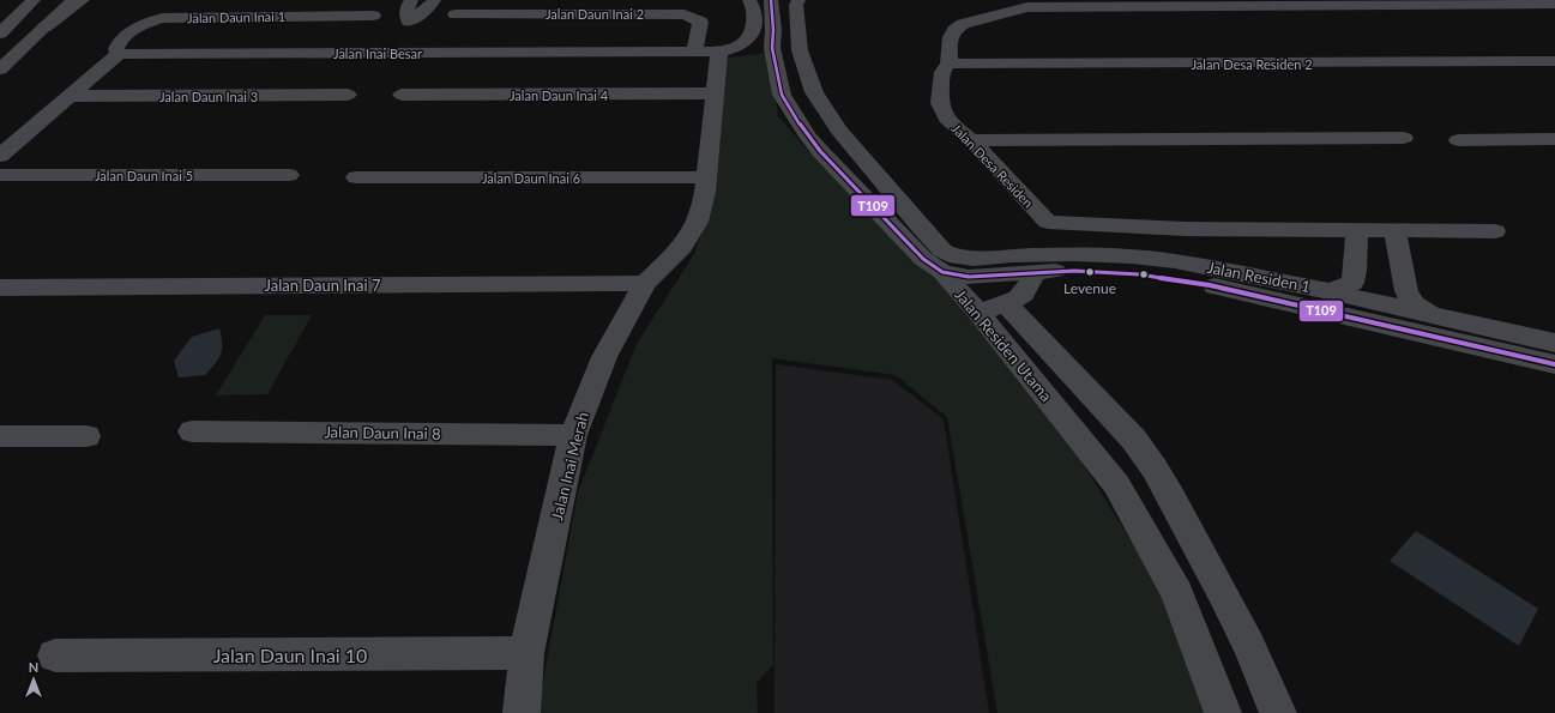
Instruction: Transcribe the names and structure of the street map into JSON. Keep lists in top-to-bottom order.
{
  "streets": {
    "street": [
      "Jalan Daun Inai 2",
      "Jalan Daun Inai 1",
      "Jalan Inai Besar",
      "Jalan Desa Residen 2",
      "Jalan Daun Inai 4",
      "Jalan Daun Inai 3",
      "Jalan Desa Residen",
      "Jalan Daun Inai 5",
      "Jalan Daun Inai 6",
      "Jalan Residen 1",
      "Jalan Daun Inai 7",
      "Jalan Residen Utama",
      "Jalan Daun Inai 8",
      "Jalan Inai Merah",
      "Jalan Daun Inai 10"
    ]
  },
  "crossings": [
    ["Jalan Daun Inai 2", "Jalan Inai Besar"],
    ["Jalan Daun Inai 2", "Jalan Inai Merah"],
    ["Jalan Daun Inai 1", "Jalan Inai Besar"],
    ["Jalan Inai Besar", "Jalan Inai Merah"],
    ["Jalan Desa Residen 2", "Jalan Desa Residen"],
    ["Jalan Daun Inai 4", "Jalan Inai Merah"],
    ["Jalan Daun Inai 6", "Jalan Inai Merah"],
    ["Jalan Residen 1", "Jalan Residen Utama"],
    ["Jalan Daun Inai 7", "Jalan Inai Merah"],
    ["Jalan Daun Inai 8", "Jalan Inai Merah"],
    ["Jalan Inai Merah", "Jalan Daun Inai 10"]
  ],
  "places": ["Levenue"],
  "lines": ["transit line T109"],
  "north": "top"
}
